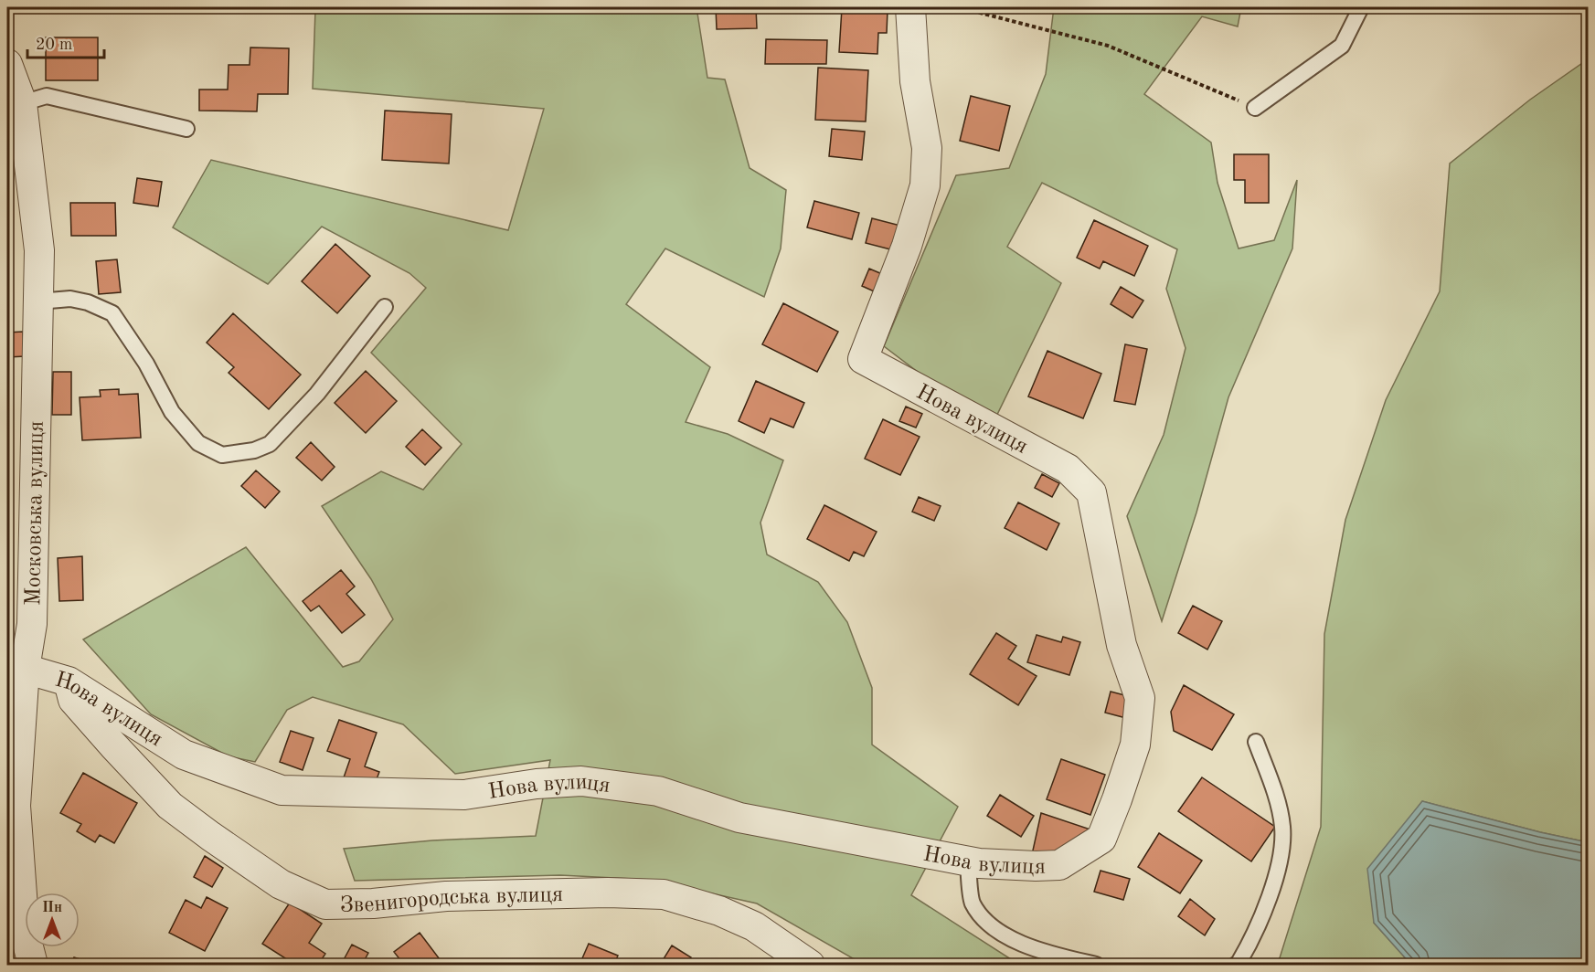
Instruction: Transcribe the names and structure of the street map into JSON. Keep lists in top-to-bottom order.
{
  "streets": {
    "street": ["Нова вулиця", "Московська вулиця", "Звенигородська вулиця"]
  },
  "crossings": [
    ["Нова вулиця", "Московська вулиця"],
    ["Нова вулиця", "Звенигородська вулиця"]
  ],
  "scale_bar": "20 m",
  "north": "top"
}
